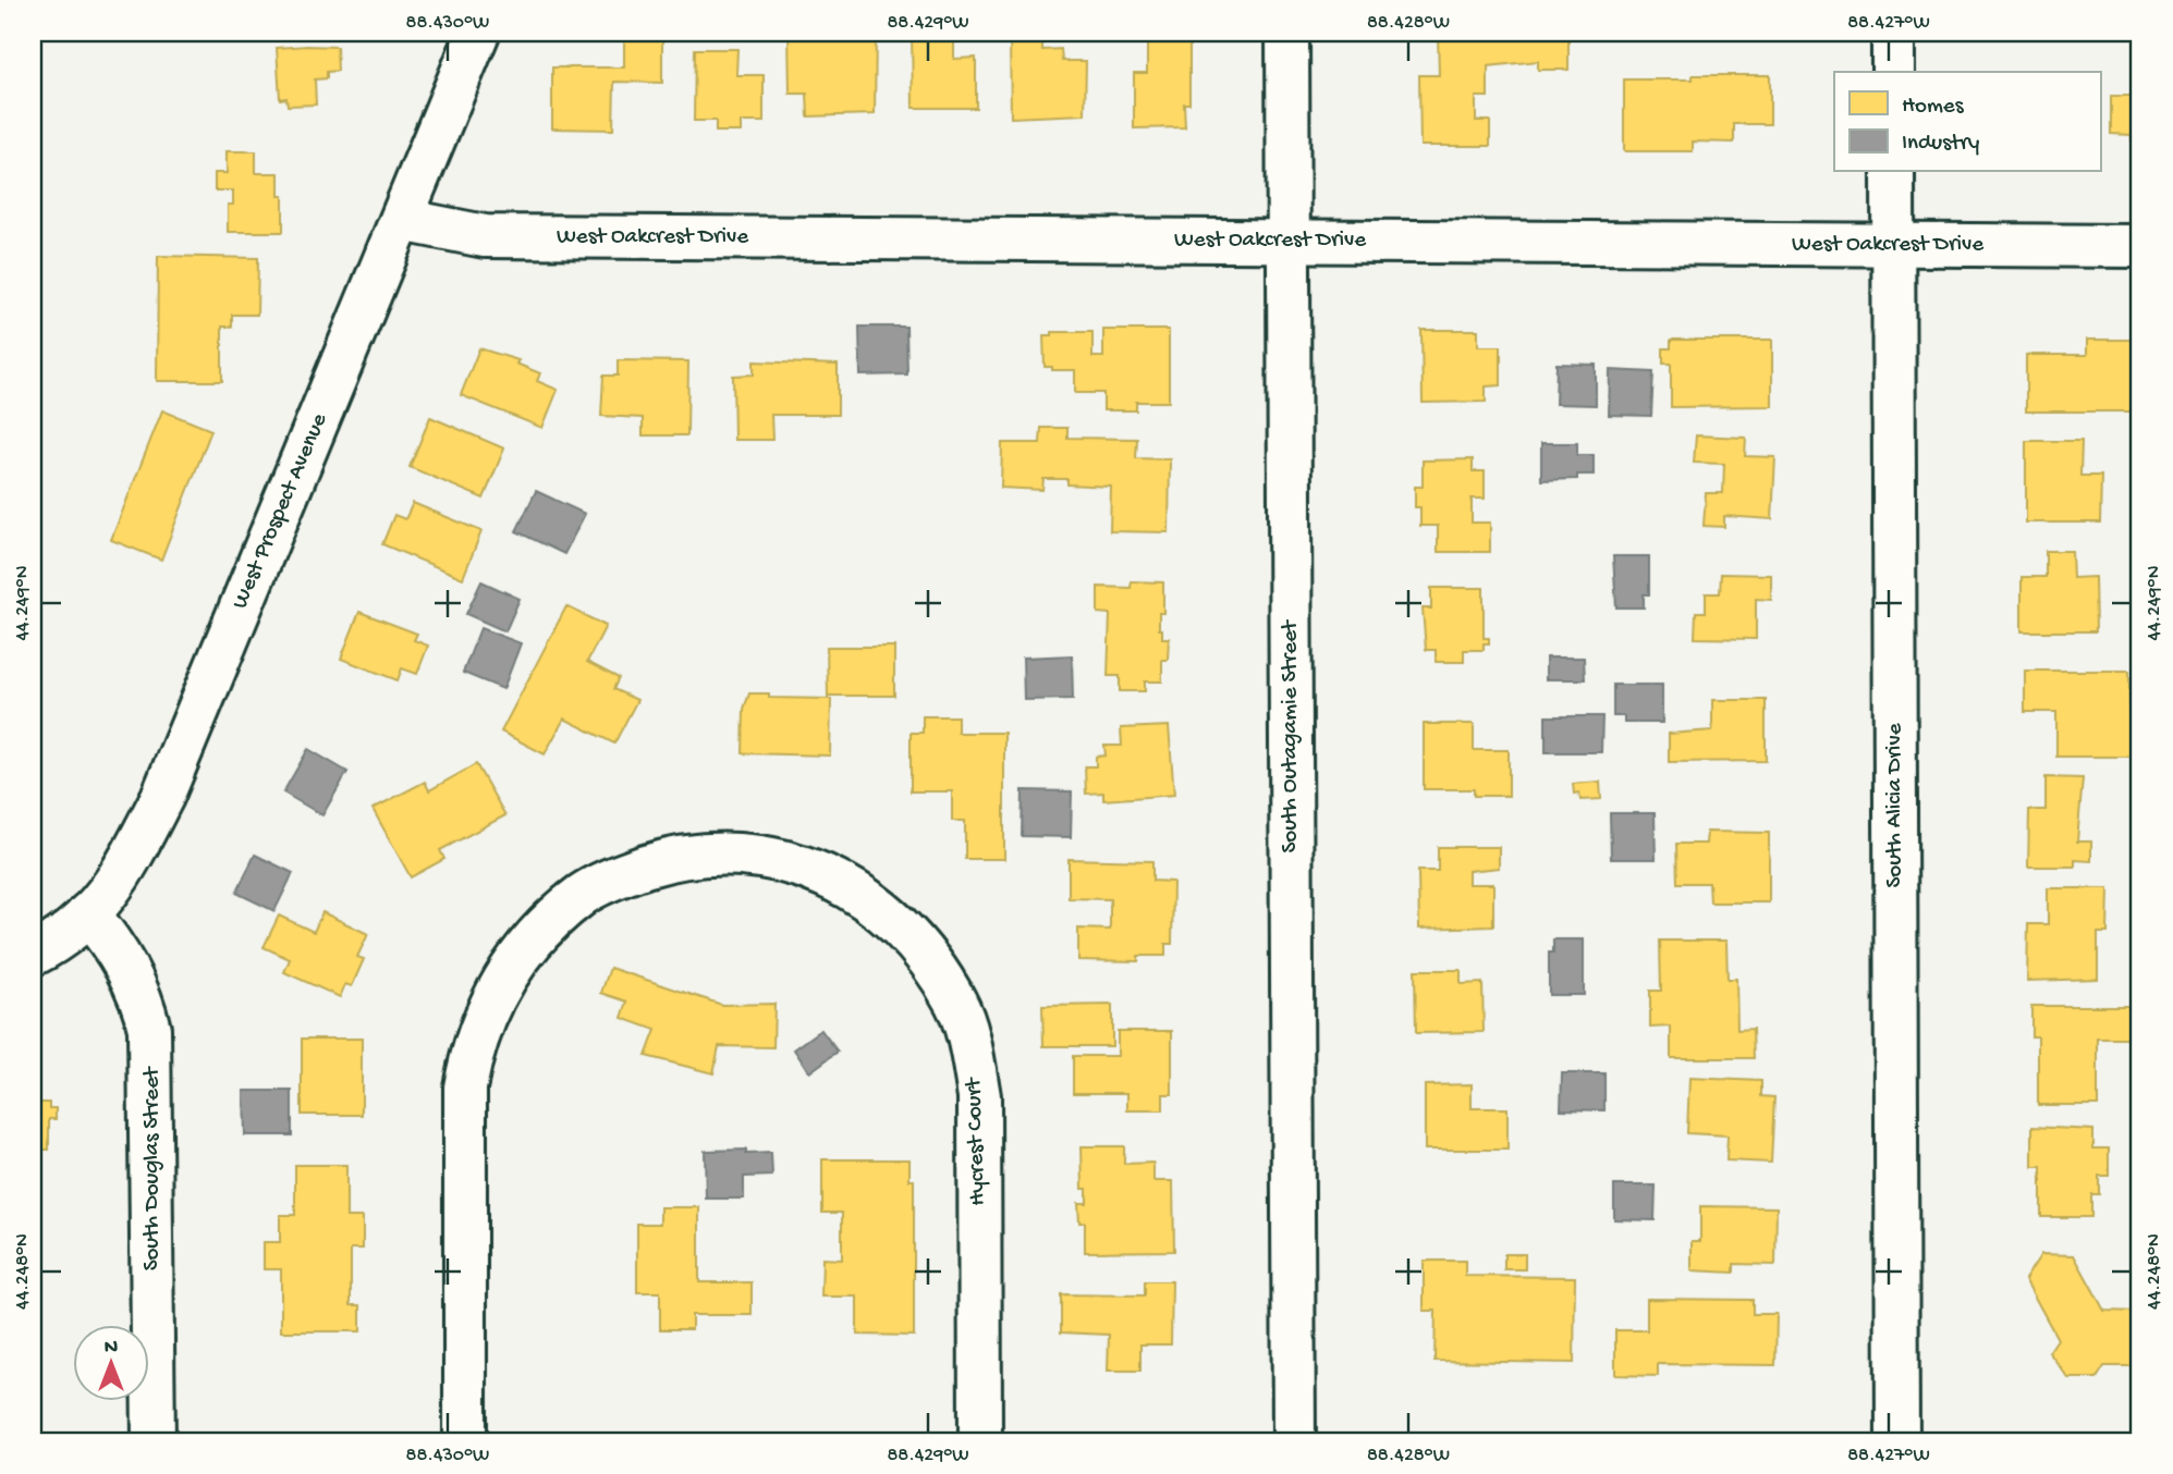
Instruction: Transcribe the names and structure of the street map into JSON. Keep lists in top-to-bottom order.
{
  "streets": {
    "street": [
      "West Oakcrest Drive",
      "West Prospect Avenue",
      "South Outagamie Street",
      "South Alicia Drive",
      "Hycrest Court",
      "South Douglas Street"
    ]
  },
  "crossings": [
    ["West Oakcrest Drive", "West Prospect Avenue"],
    ["West Oakcrest Drive", "South Outagamie Street"],
    ["West Oakcrest Drive", "South Alicia Drive"],
    ["West Prospect Avenue", "South Douglas Street"]
  ],
  "legend": ["Homes", "Industry"],
  "north": "top",
  "coordinates": [
    "88.430°W",
    "88.429°W",
    "88.428°W",
    "88.427°W",
    "44.249°N",
    "44.248°N"
  ]
}
